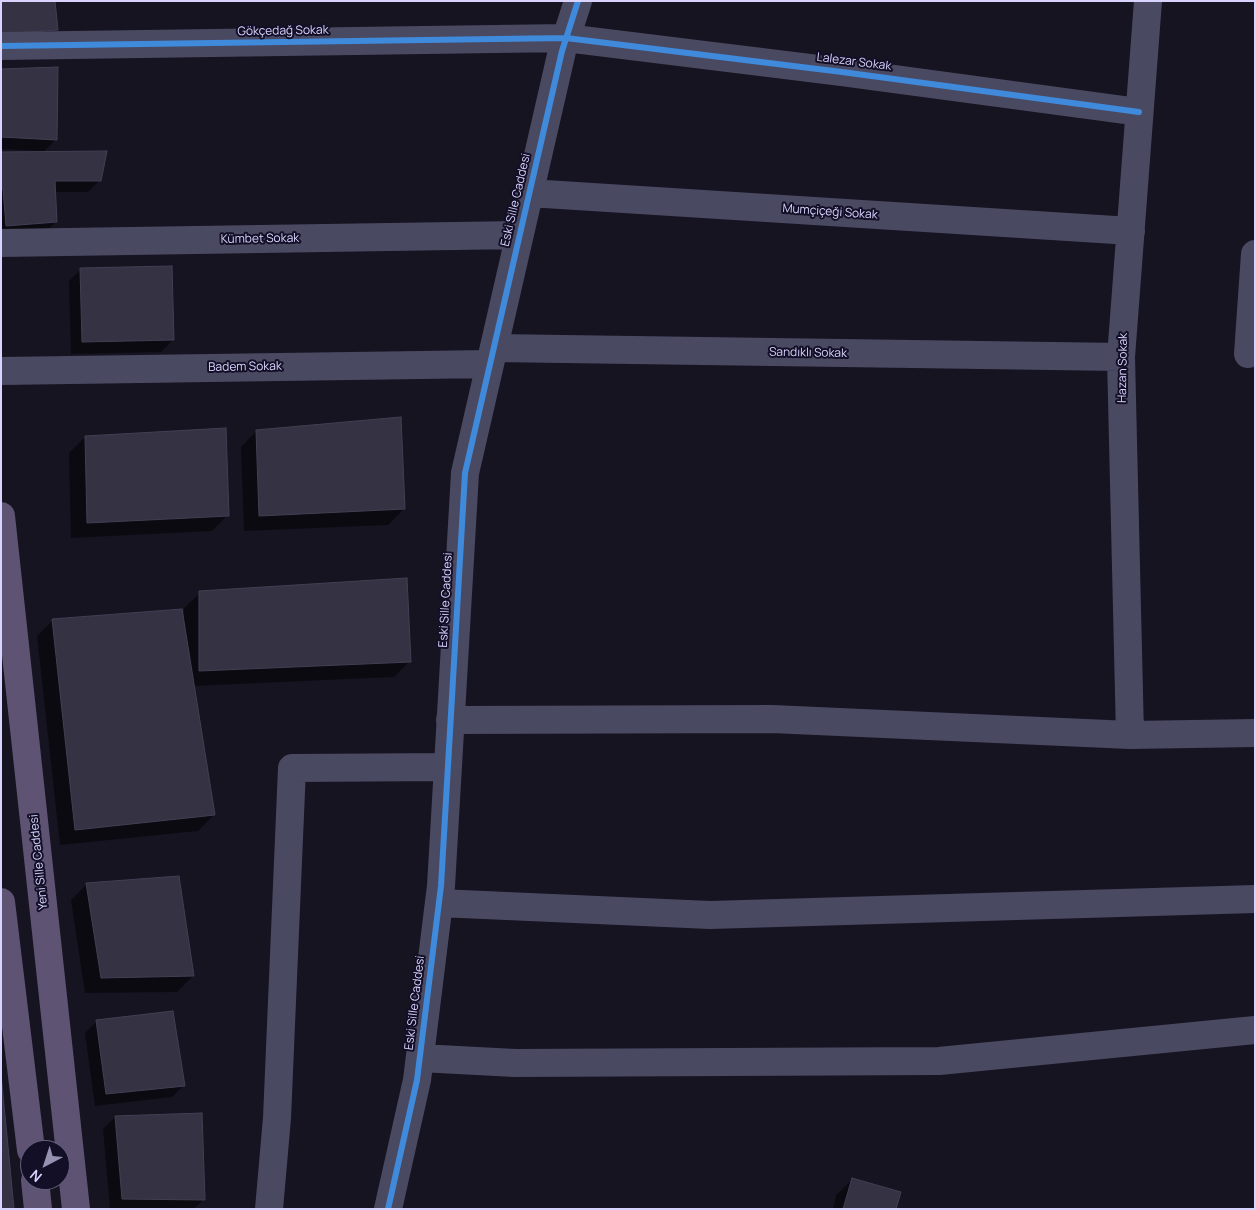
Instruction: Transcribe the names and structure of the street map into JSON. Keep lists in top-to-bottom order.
{
  "streets": {
    "main road": ["Yeni Sille Caddesi"],
    "street": [
      "Gökçedağ Sokak",
      "Lalezar Sokak",
      "Eski Sille Caddesi",
      "Mumçiçeği Sokak",
      "Kümbet Sokak",
      "Sandıklı Sokak",
      "Badem Sokak",
      "Hazan Sokak"
    ]
  },
  "crossings": [
    ["Gökçedağ Sokak", "Lalezar Sokak"],
    ["Gökçedağ Sokak", "Eski Sille Caddesi"],
    ["Lalezar Sokak", "Eski Sille Caddesi"],
    ["Lalezar Sokak", "Hazan Sokak"],
    ["Eski Sille Caddesi", "Mumçiçeği Sokak"],
    ["Eski Sille Caddesi", "Kümbet Sokak"],
    ["Eski Sille Caddesi", "Sandıklı Sokak"],
    ["Eski Sille Caddesi", "Badem Sokak"],
    ["Mumçiçeği Sokak", "Hazan Sokak"],
    ["Sandıklı Sokak", "Badem Sokak"],
    ["Sandıklı Sokak", "Hazan Sokak"]
  ],
  "north": "bottom left"
}
